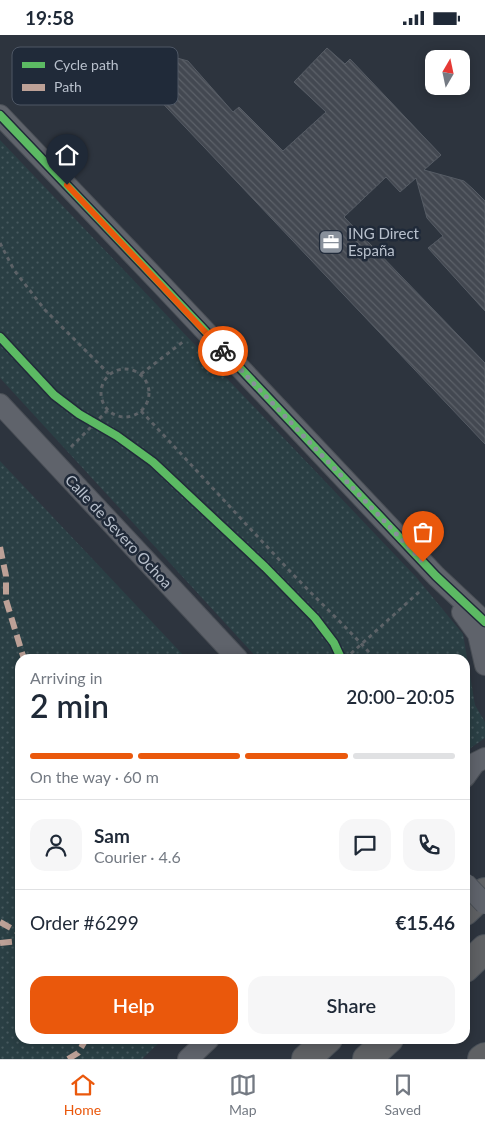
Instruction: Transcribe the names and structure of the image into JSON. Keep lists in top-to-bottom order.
{
  "streets": {
    "street": ["Calle de Severo Ochoa"]
  },
  "places": {
    "office": ["ING Direct España"]
  },
  "legend": ["Cycle path", "Path"],
  "north": "top",
  "page": {
    "status": "19:58",
    "heading": ["2 min", "Arriving in", "20:00–20:05"],
    "panel": [
      "Sam",
      "Courier · 4.6",
      "Order #6299",
      "€15.46"
    ],
    "bar": "On the way · 60 m",
    "buttons": ["Help", "Share"],
    "tabs": ["Home", "Map", "Saved"]
  }
}
